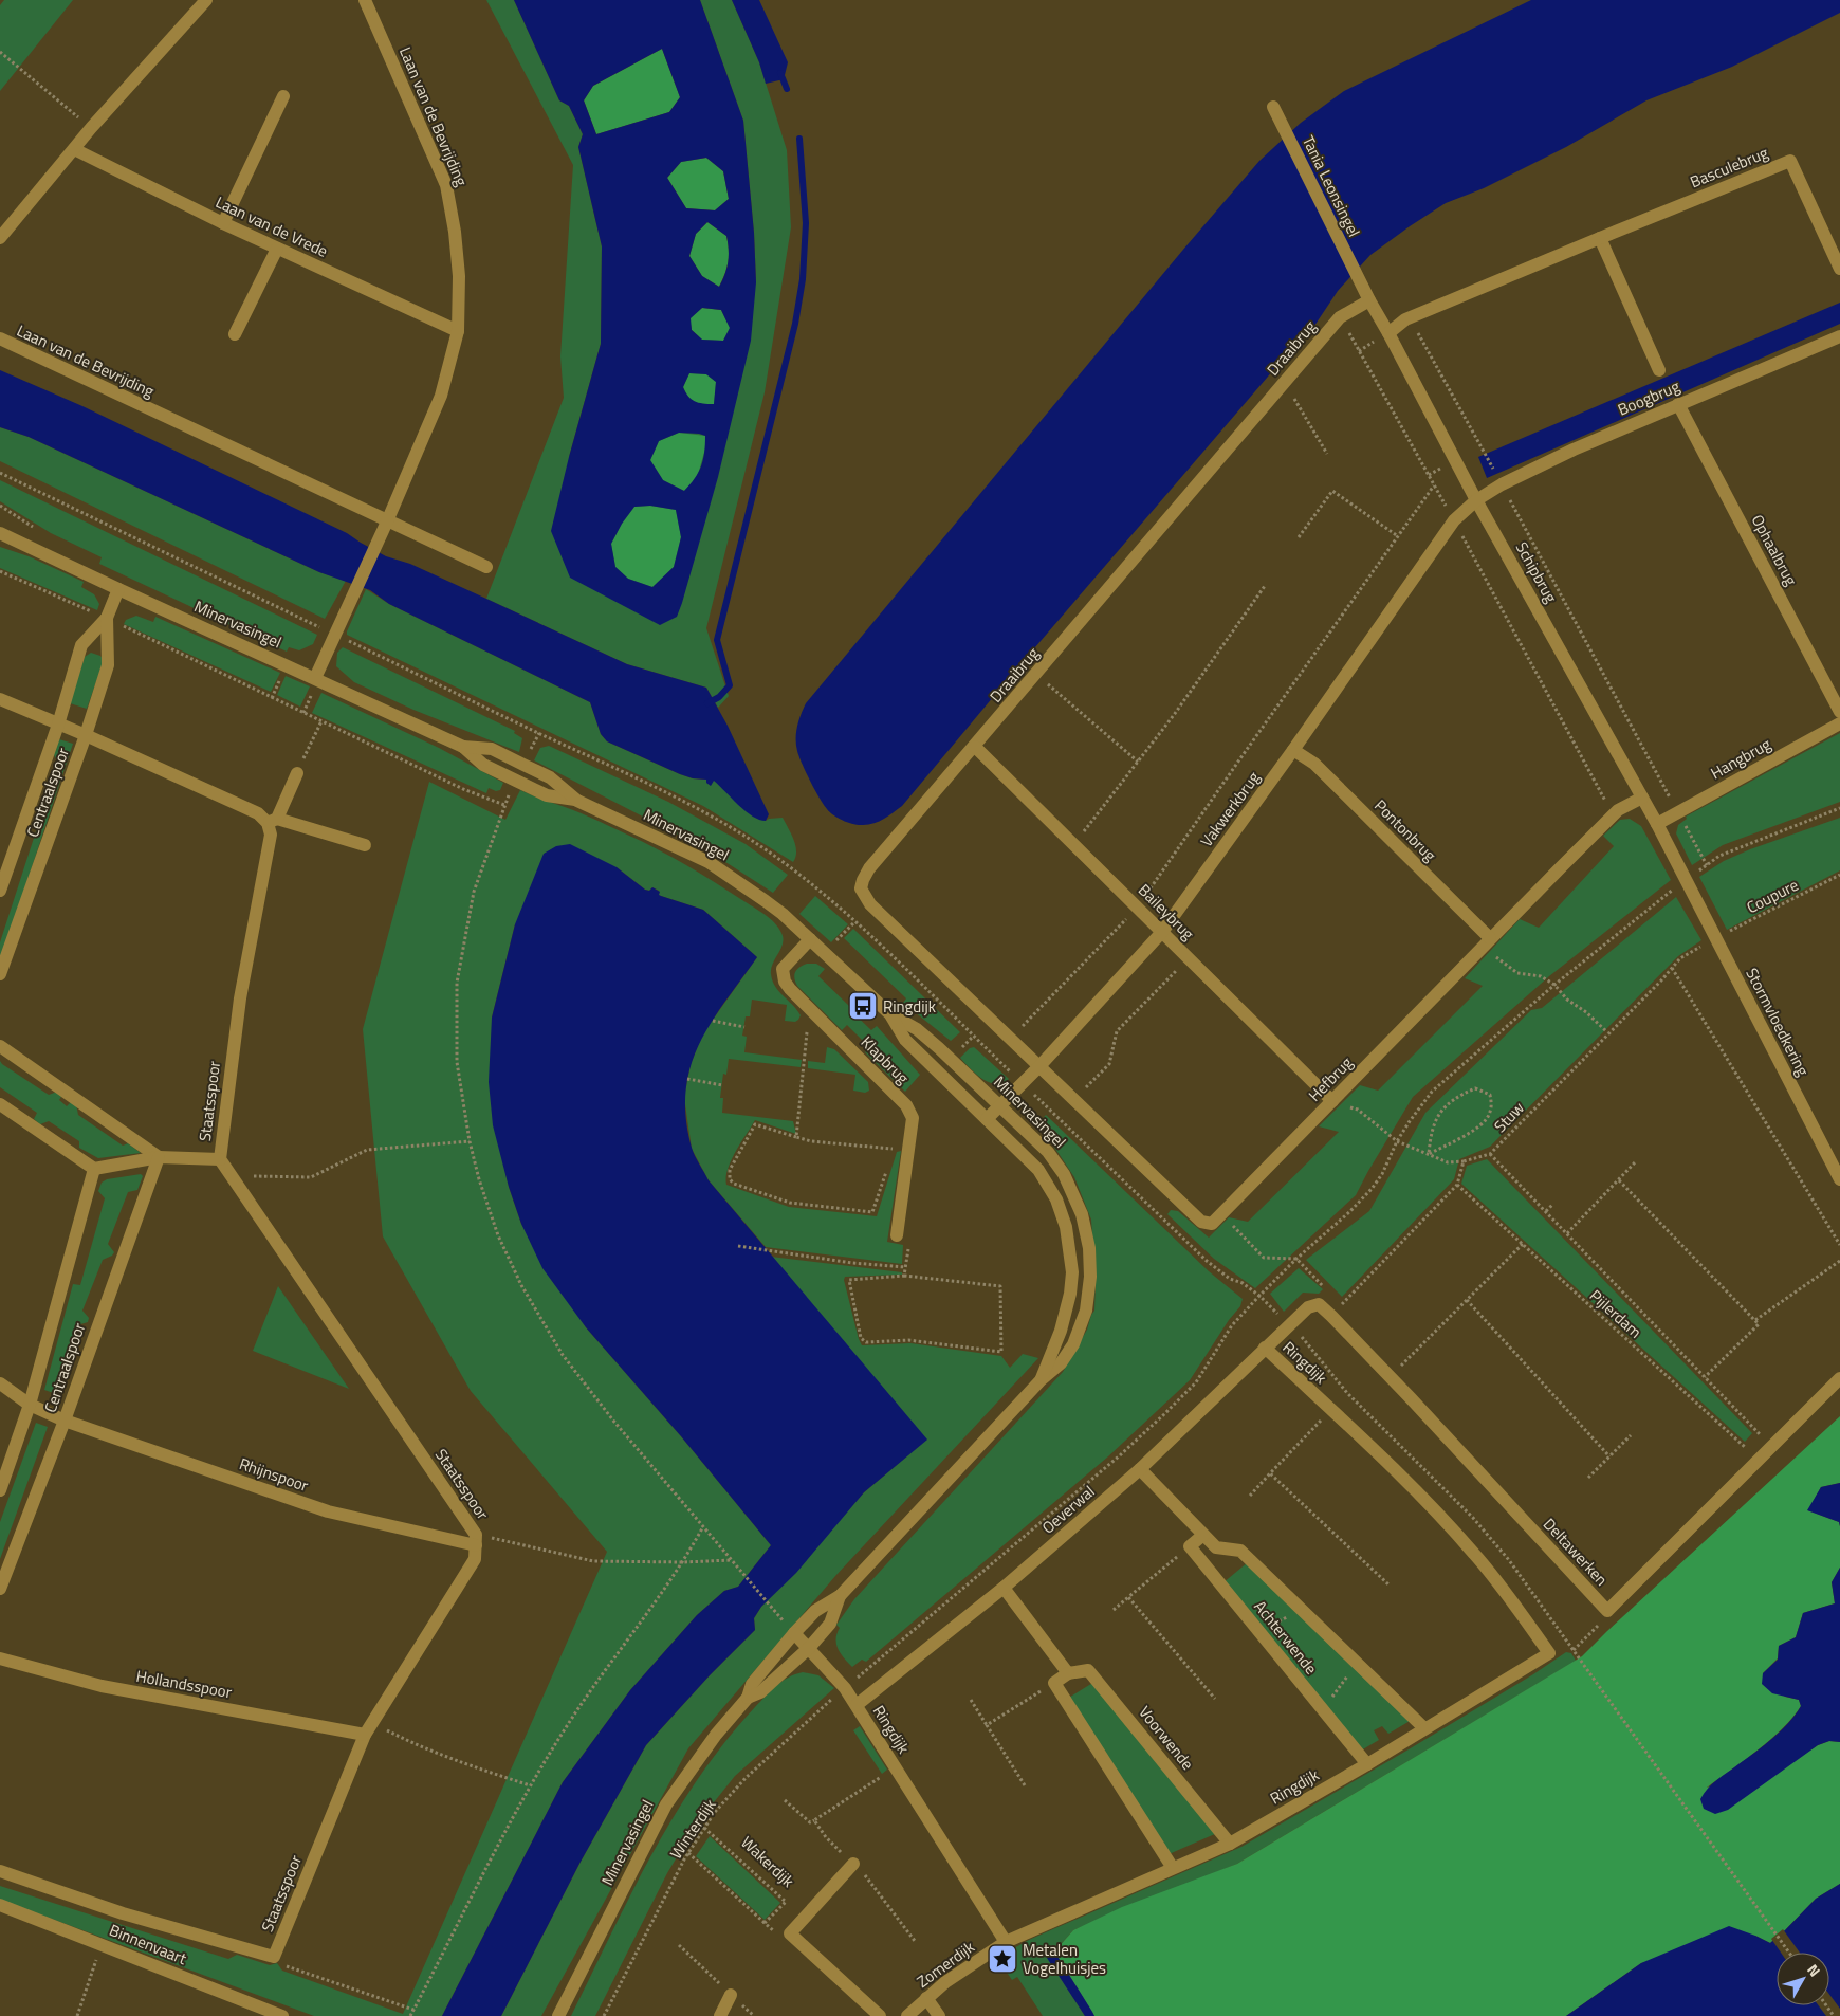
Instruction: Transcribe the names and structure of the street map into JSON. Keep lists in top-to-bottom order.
{
  "streets": {
    "street": [
      "Laan van de Bevrijding",
      "Basculebrug",
      "Tania Leonsingel",
      "Laan van de Vrede",
      "Draaibrug",
      "Boogbrug",
      "Ophaalbrug",
      "Schipbrug",
      "Minervasingel",
      "Hangbrug",
      "Centraalspoor",
      "Vakwerkbrug",
      "Pontonbrug",
      "Baileybrug",
      "Stormvloedkering",
      "Klapbrug",
      "Hefbrug",
      "Staatsspoor",
      "Ringdijk",
      "Rhijnspoor",
      "Oeverwal",
      "Deltawerken",
      "Achterwende",
      "Hollandsspoor",
      "Voorwende",
      "Binnenvaart",
      "Zomerdijk"
    ],
    "path": [
      "Coupure",
      "Stuw",
      "Pijlerdam",
      "Winterdijk",
      "Wakerdijk"
    ]
  },
  "crossings": [
    ["Laan van de Bevrijding", "Laan van de Vrede"],
    ["Laan van de Bevrijding", "Minervasingel"],
    ["Basculebrug", "Schipbrug"],
    ["Tania Leonsingel", "Schipbrug"],
    ["Draaibrug", "Schipbrug"],
    ["Draaibrug", "Vakwerkbrug"],
    ["Draaibrug", "Baileybrug"],
    ["Boogbrug", "Ophaalbrug"],
    ["Boogbrug", "Schipbrug"],
    ["Boogbrug", "Vakwerkbrug"],
    ["Schipbrug", "Hangbrug"],
    ["Schipbrug", "Vakwerkbrug"],
    ["Schipbrug", "Stormvloedkering"],
    ["Schipbrug", "Hefbrug"],
    ["Schipbrug", "Oeverwal"],
    ["Minervasingel", "Centraalspoor"],
    ["Minervasingel", "Vakwerkbrug"],
    ["Minervasingel", "Klapbrug"],
    ["Minervasingel", "Ringdijk"],
    ["Centraalspoor", "Rhijnspoor"],
    ["Vakwerkbrug", "Pontonbrug"],
    ["Vakwerkbrug", "Baileybrug"],
    ["Pontonbrug", "Hefbrug"],
    ["Coupure", "Stormvloedkering"],
    ["Coupure", "Stuw"],
    ["Baileybrug", "Hefbrug"],
    ["Stormvloedkering", "Stuw"],
    ["Stormvloedkering", "Oeverwal"],
    ["Staatsspoor", "Rhijnspoor"],
    ["Staatsspoor", "Hollandsspoor"],
    ["Stuw", "Pijlerdam"],
    ["Pijlerdam", "Deltawerken"],
    ["Ringdijk", "Oeverwal"],
    ["Ringdijk", "Achterwende"],
    ["Ringdijk", "Voorwende"],
    ["Ringdijk", "Winterdijk"],
    ["Ringdijk", "Zomerdijk"],
    ["Oeverwal", "Deltawerken"],
    ["Oeverwal", "Achterwende"],
    ["Oeverwal", "Winterdijk"],
    ["Winterdijk", "Wakerdijk"]
  ],
  "places": {
    "bus stop": ["Ringdijk"],
    "place": ["Metalen Vogelhuisjes"]
  },
  "north": "top right"
}
